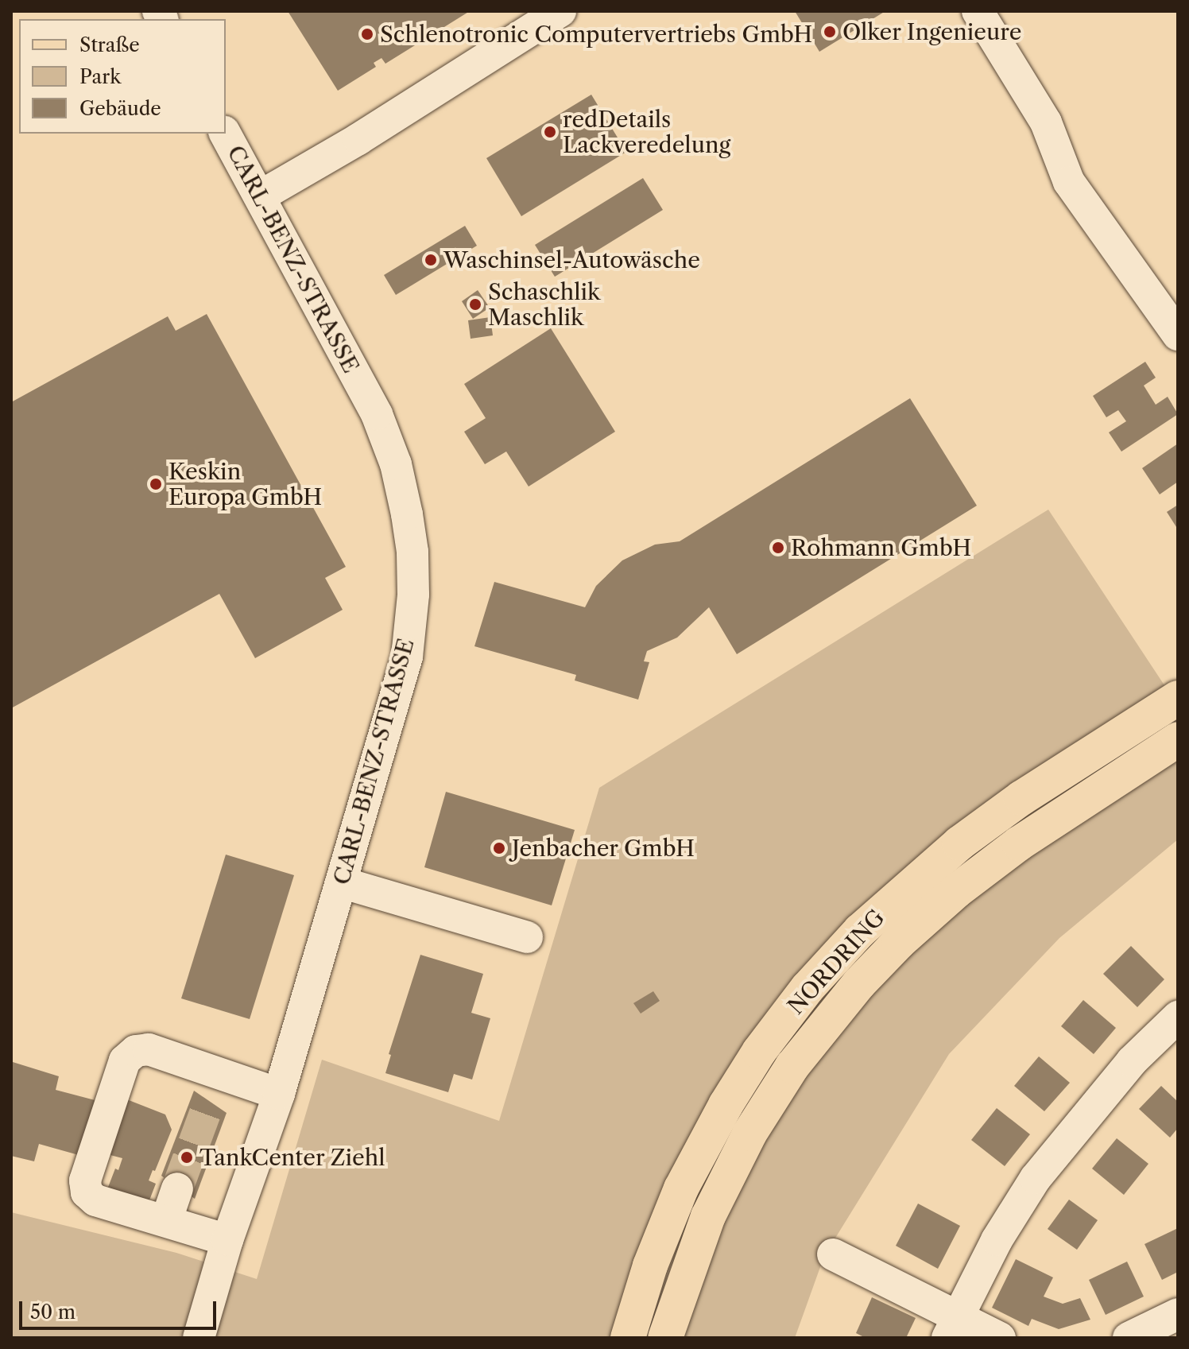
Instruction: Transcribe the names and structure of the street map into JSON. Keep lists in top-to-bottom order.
{
  "streets": {
    "main road": ["NORDRING"],
    "street": ["CARL-BENZ-STRASSE"]
  },
  "places": [
    "Olker Ingenieure",
    "Schlenotronic Computervertriebs GmbH",
    "redDetails Lackveredelung",
    "Waschinsel-Autowäsche",
    "Schaschlik Maschlik",
    "Keskin Europa GmbH",
    "Rohmann GmbH",
    "Jenbacher GmbH",
    "TankCenter Ziehl"
  ],
  "legend": ["Straße", "Park", "Gebäude"],
  "scale_bar": "50 m"
}
